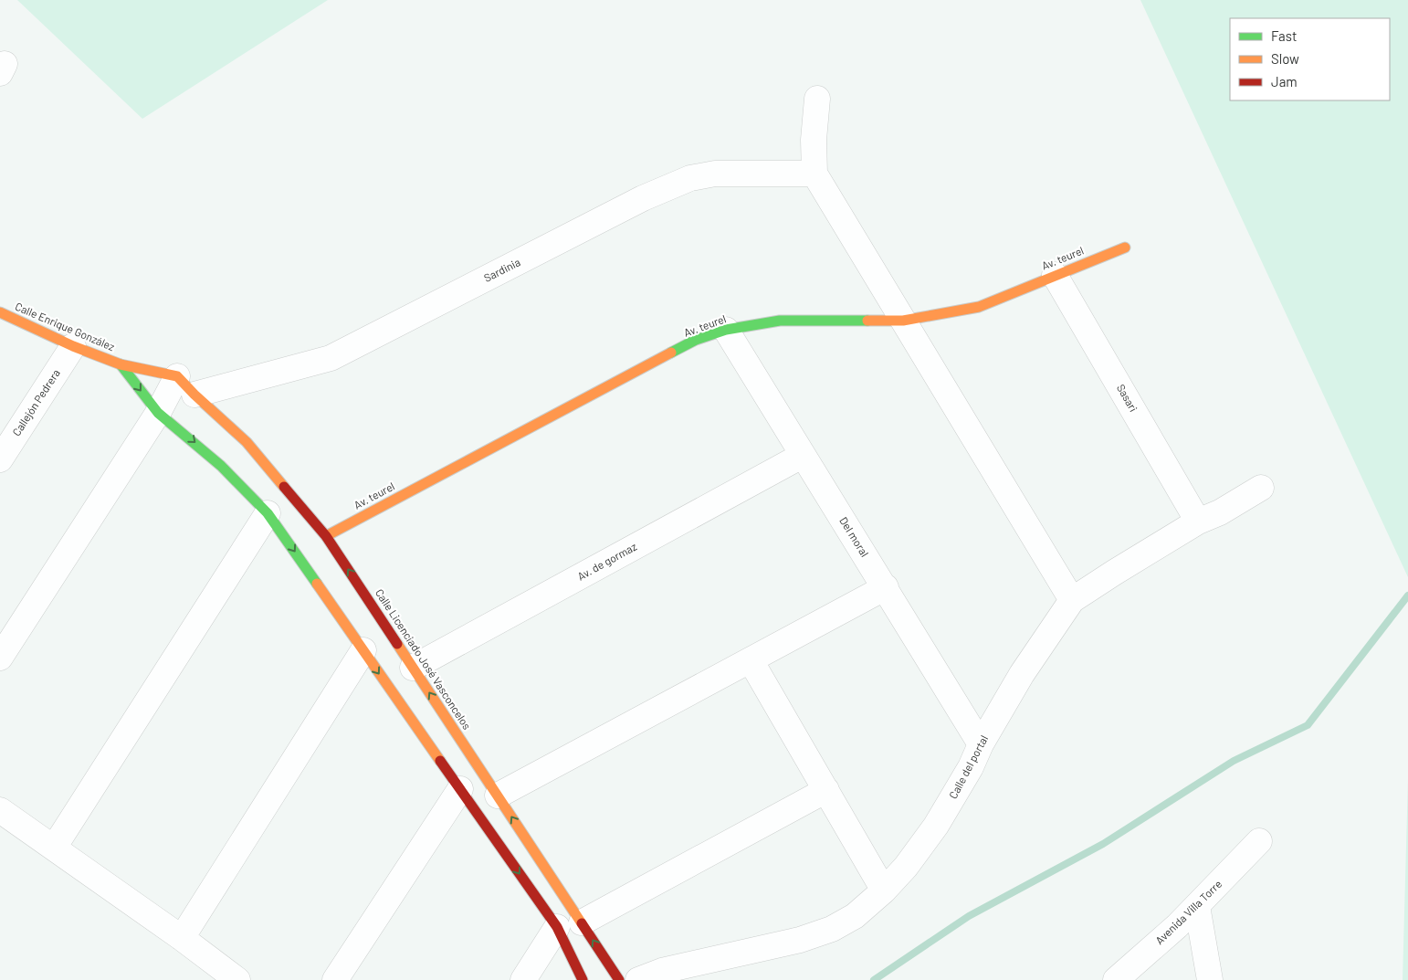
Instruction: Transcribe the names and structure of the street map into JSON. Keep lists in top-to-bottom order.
{
  "streets": {
    "street": [
      "Av. teurel",
      "Sardinia",
      "Calle Enrique González",
      "Sasari",
      "Callejón Pedrera",
      "Del moral",
      "Av. de gormaz",
      "Calle Licenciado José Vasconcelos",
      "Calle del portal",
      "Avenida Villa Torre"
    ]
  },
  "crossings": [
    ["Av. teurel", "Sasari"],
    ["Av. teurel", "Del moral"],
    ["Av. teurel", "Calle Licenciado José Vasconcelos"],
    ["Sardinia", "Calle Licenciado José Vasconcelos"],
    ["Calle Enrique González", "Callejón Pedrera"],
    ["Calle Enrique González", "Calle Licenciado José Vasconcelos"],
    ["Sasari", "Calle del portal"],
    ["Del moral", "Av. de gormaz"],
    ["Del moral", "Calle del portal"],
    ["Av. de gormaz", "Calle Licenciado José Vasconcelos"]
  ],
  "legend": ["Fast", "Slow", "Jam"]
}
